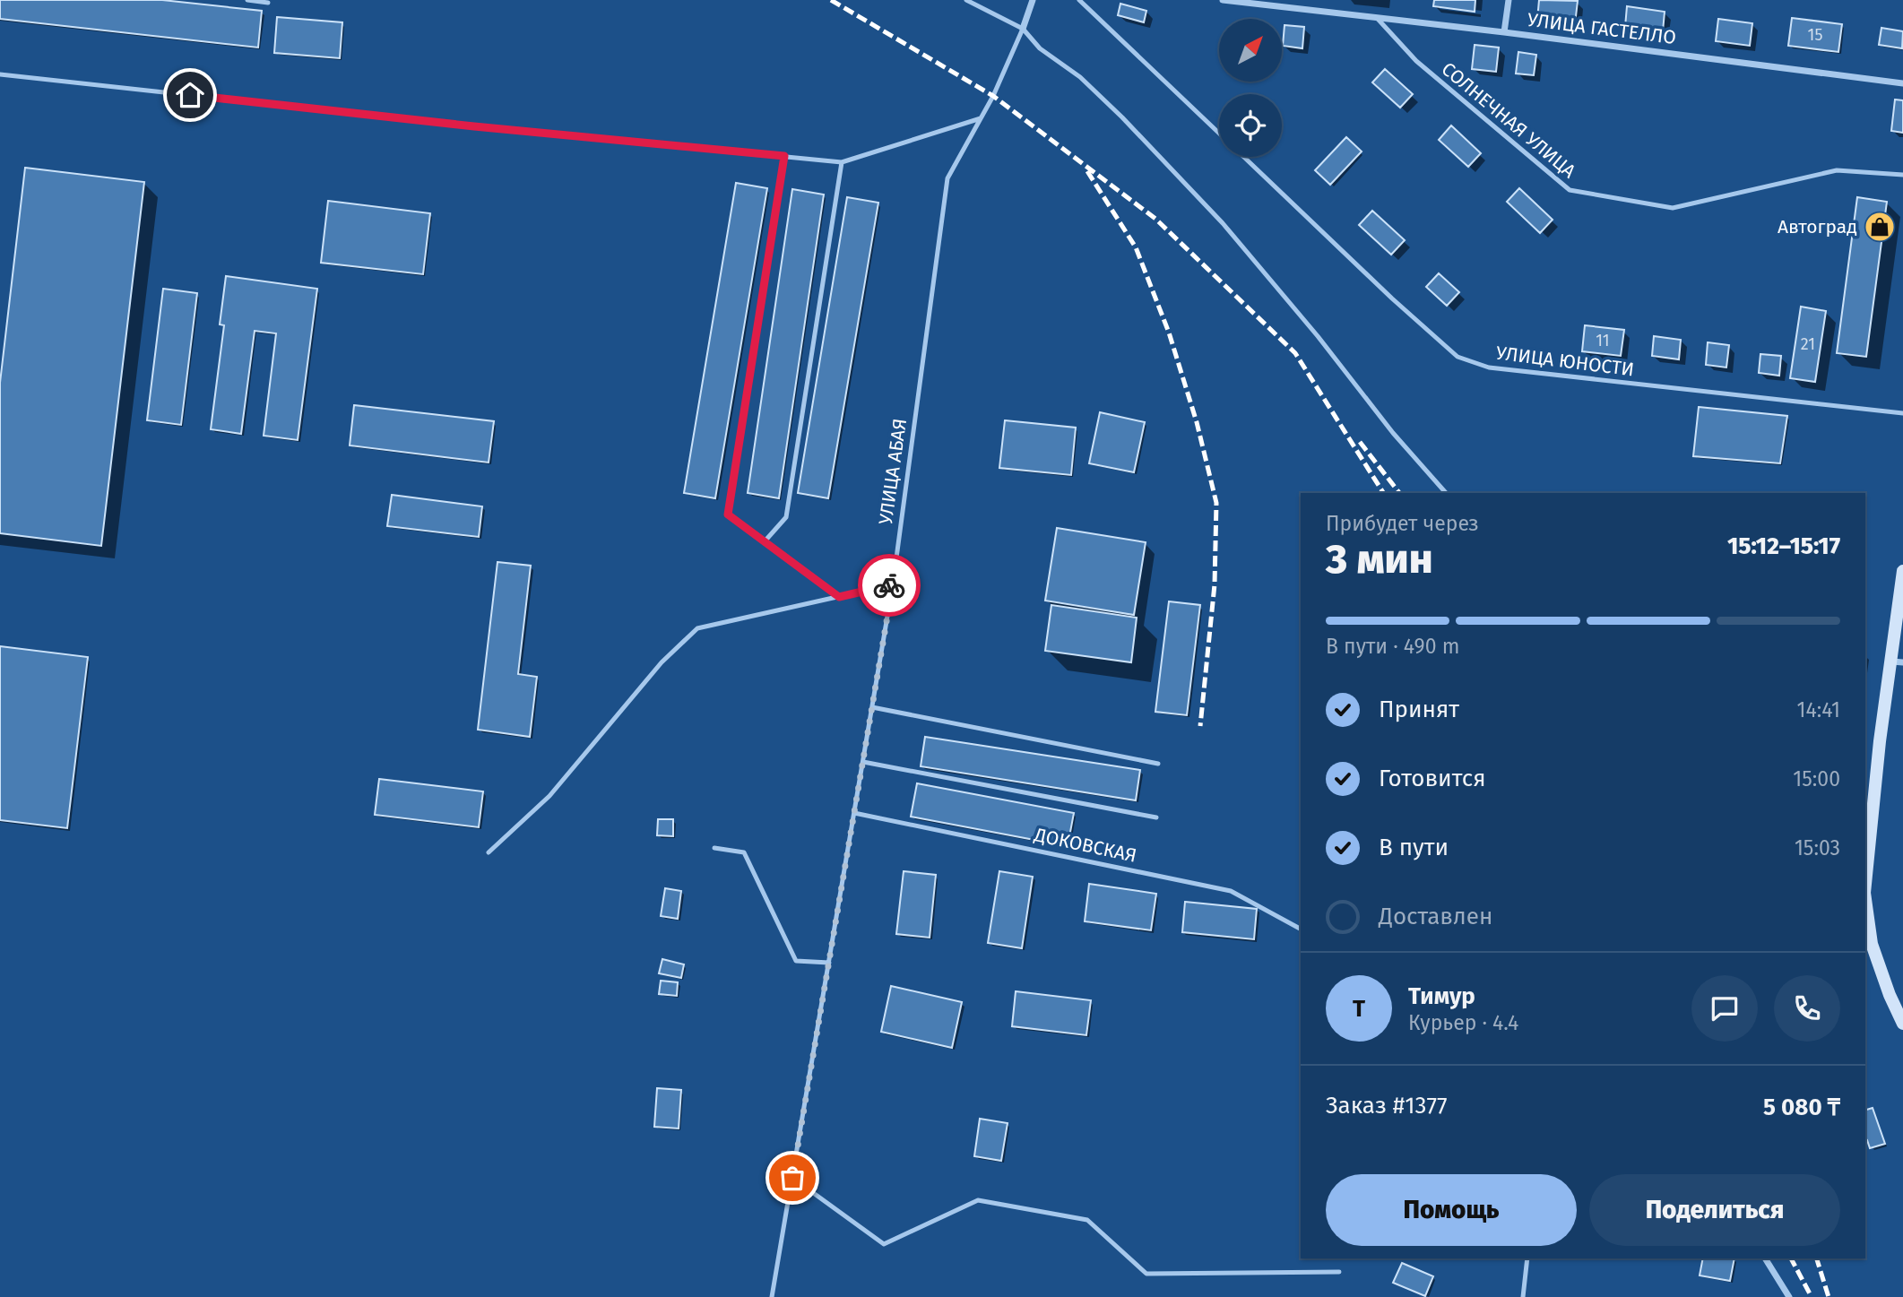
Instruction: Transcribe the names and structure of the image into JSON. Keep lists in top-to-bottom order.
{
  "streets": {
    "street": ["УЛИЦА ГАСТЕЛЛО", "УЛИЦА АБАЯ"],
    "lane": ["СОЛНЕЧНАЯ УЛИЦА", "УЛИЦА ЮНОСТИ", "ДОКОВСКАЯ"]
  },
  "crossings": [
    ["УЛИЦА ГАСТЕЛЛО", "СОЛНЕЧНАЯ УЛИЦА"],
    ["УЛИЦА АБАЯ", "ДОКОВСКАЯ"]
  ],
  "places": {
    "shop": ["Автоград"]
  },
  "house_numbers": ["15", "11", "21"],
  "north": "top right",
  "page": {
    "heading": ["3 мин", "Прибудет через", "15:12–15:17"],
    "panel": [
      "Тимур",
      "Курьер · 4.4",
      "Заказ #1377",
      "5 080 ₸"
    ],
    "bar": "В пути · 490 m",
    "list": [
      ["Принят", "14:41"],
      ["Готовится", "15:00"],
      ["В пути", "15:03"],
      "Доставлен"
    ],
    "round": "Т",
    "buttons": ["Помощь", "Поделиться"]
  }
}
